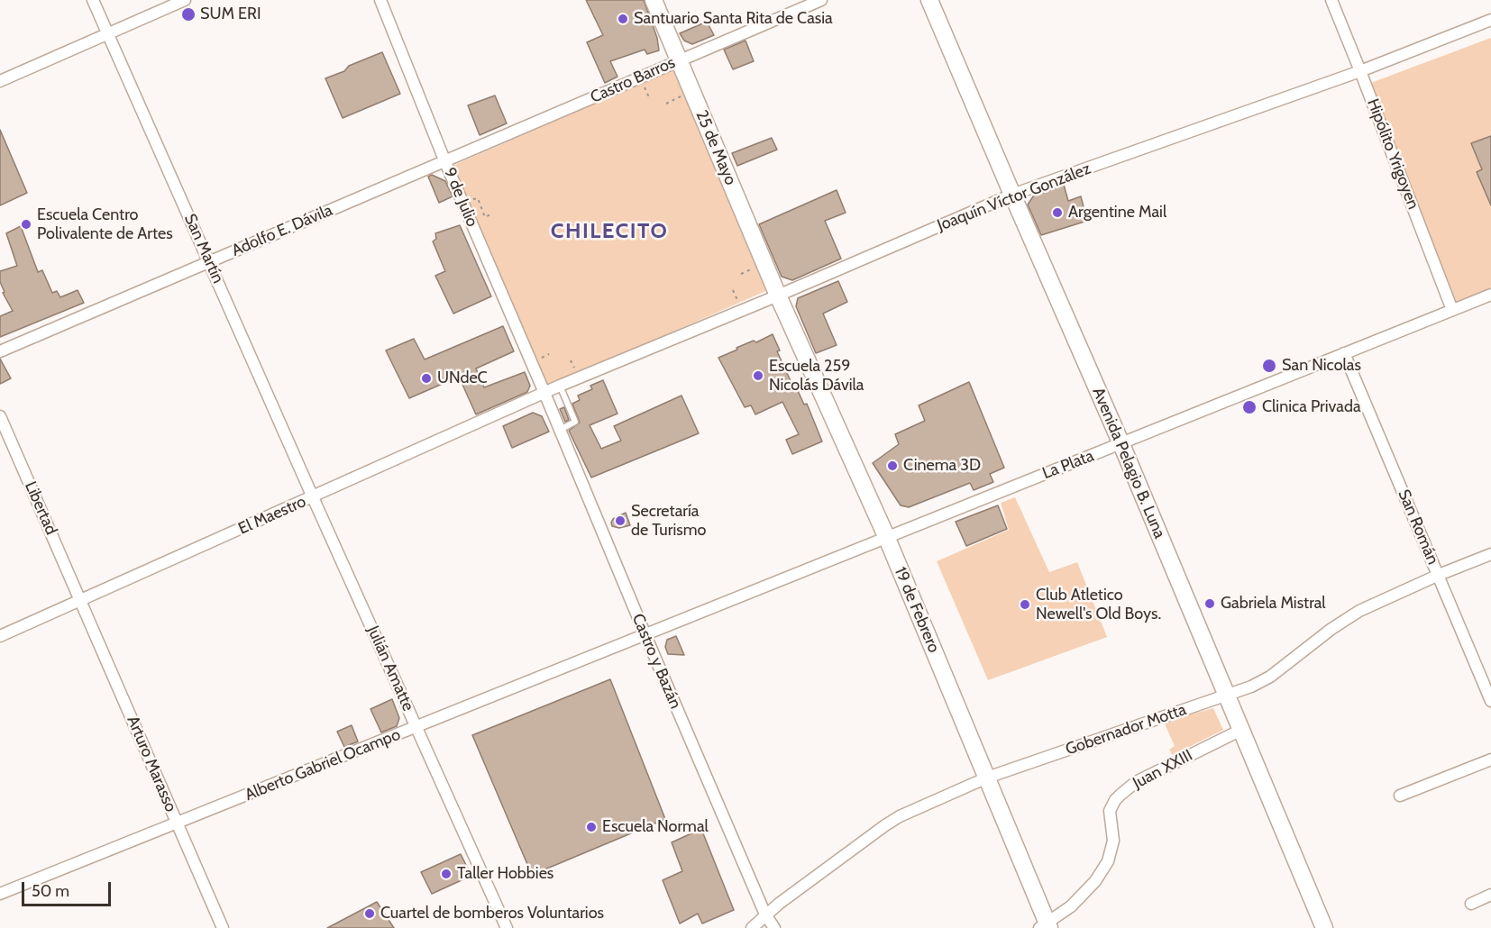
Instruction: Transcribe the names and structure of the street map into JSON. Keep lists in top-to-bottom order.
{
  "streets": {
    "main road": ["25 de Mayo", "Avenida Pelagio B. Luna", "19 de Febrero"],
    "street": [
      "Castro Barros",
      "Hipólito Yrigoyen",
      "9 de Julio",
      "Joaquín Víctor González",
      "Adolfo E. Dávila",
      "San Martín",
      "La Plata",
      "Libertad",
      "El Maestro",
      "San Román",
      "Castro y Bazán",
      "Julián Amatte",
      "Gobernador Motta",
      "Arturo Marasso",
      "Alberto Gabriel Ocampo",
      "Juan XXIII"
    ]
  },
  "crossings": [
    ["Castro Barros", "25 de Mayo"],
    ["Castro Barros", "9 de Julio"],
    ["Castro Barros", "Adolfo E. Dávila"],
    ["25 de Mayo", "Joaquín Víctor González"],
    ["25 de Mayo", "19 de Febrero"],
    ["Hipólito Yrigoyen", "Joaquín Víctor González"],
    ["Hipólito Yrigoyen", "La Plata"],
    ["9 de Julio", "Joaquín Víctor González"],
    ["9 de Julio", "Adolfo E. Dávila"],
    ["9 de Julio", "El Maestro"],
    ["9 de Julio", "Castro y Bazán"],
    ["Joaquín Víctor González", "Avenida Pelagio B. Luna"],
    ["Joaquín Víctor González", "El Maestro"],
    ["Joaquín Víctor González", "19 de Febrero"],
    ["Joaquín Víctor González", "Castro y Bazán"],
    ["Adolfo E. Dávila", "San Martín"],
    ["San Martín", "El Maestro"],
    ["San Martín", "Julián Amatte"],
    ["Avenida Pelagio B. Luna", "La Plata"],
    ["Avenida Pelagio B. Luna", "Gobernador Motta"],
    ["Avenida Pelagio B. Luna", "Juan XXIII"],
    ["La Plata", "San Román"],
    ["La Plata", "19 de Febrero"],
    ["La Plata", "Castro y Bazán"],
    ["La Plata", "Alberto Gabriel Ocampo"],
    ["Libertad", "El Maestro"],
    ["Libertad", "Arturo Marasso"],
    ["El Maestro", "Castro y Bazán"],
    ["El Maestro", "Julián Amatte"],
    ["El Maestro", "Arturo Marasso"],
    ["San Román", "Gobernador Motta"],
    ["19 de Febrero", "Gobernador Motta"],
    ["19 de Febrero", "Juan XXIII"],
    ["Castro y Bazán", "Gobernador Motta"],
    ["Castro y Bazán", "Alberto Gabriel Ocampo"],
    ["Julián Amatte", "Alberto Gabriel Ocampo"],
    ["Arturo Marasso", "Alberto Gabriel Ocampo"]
  ],
  "districts": ["CHILECITO"],
  "places": [
    "SUM ERI",
    "Santuario Santa Rita de Casia",
    "Argentine Mail",
    "Escuela Centro Polivalente de Artes",
    "San Nicolas",
    "Escuela 259 Nicolás Dávila",
    "UNdeC",
    "Clinica Privada",
    "Cinema 3D",
    "Secretaría de Turismo",
    "Gabriela Mistral",
    "Club Atletico Newell's Old Boys.",
    "Escuela Normal",
    "Taller Hobbies",
    "Cuartel de bomberos Voluntarios"
  ],
  "scale_bar": "50 m"
}
